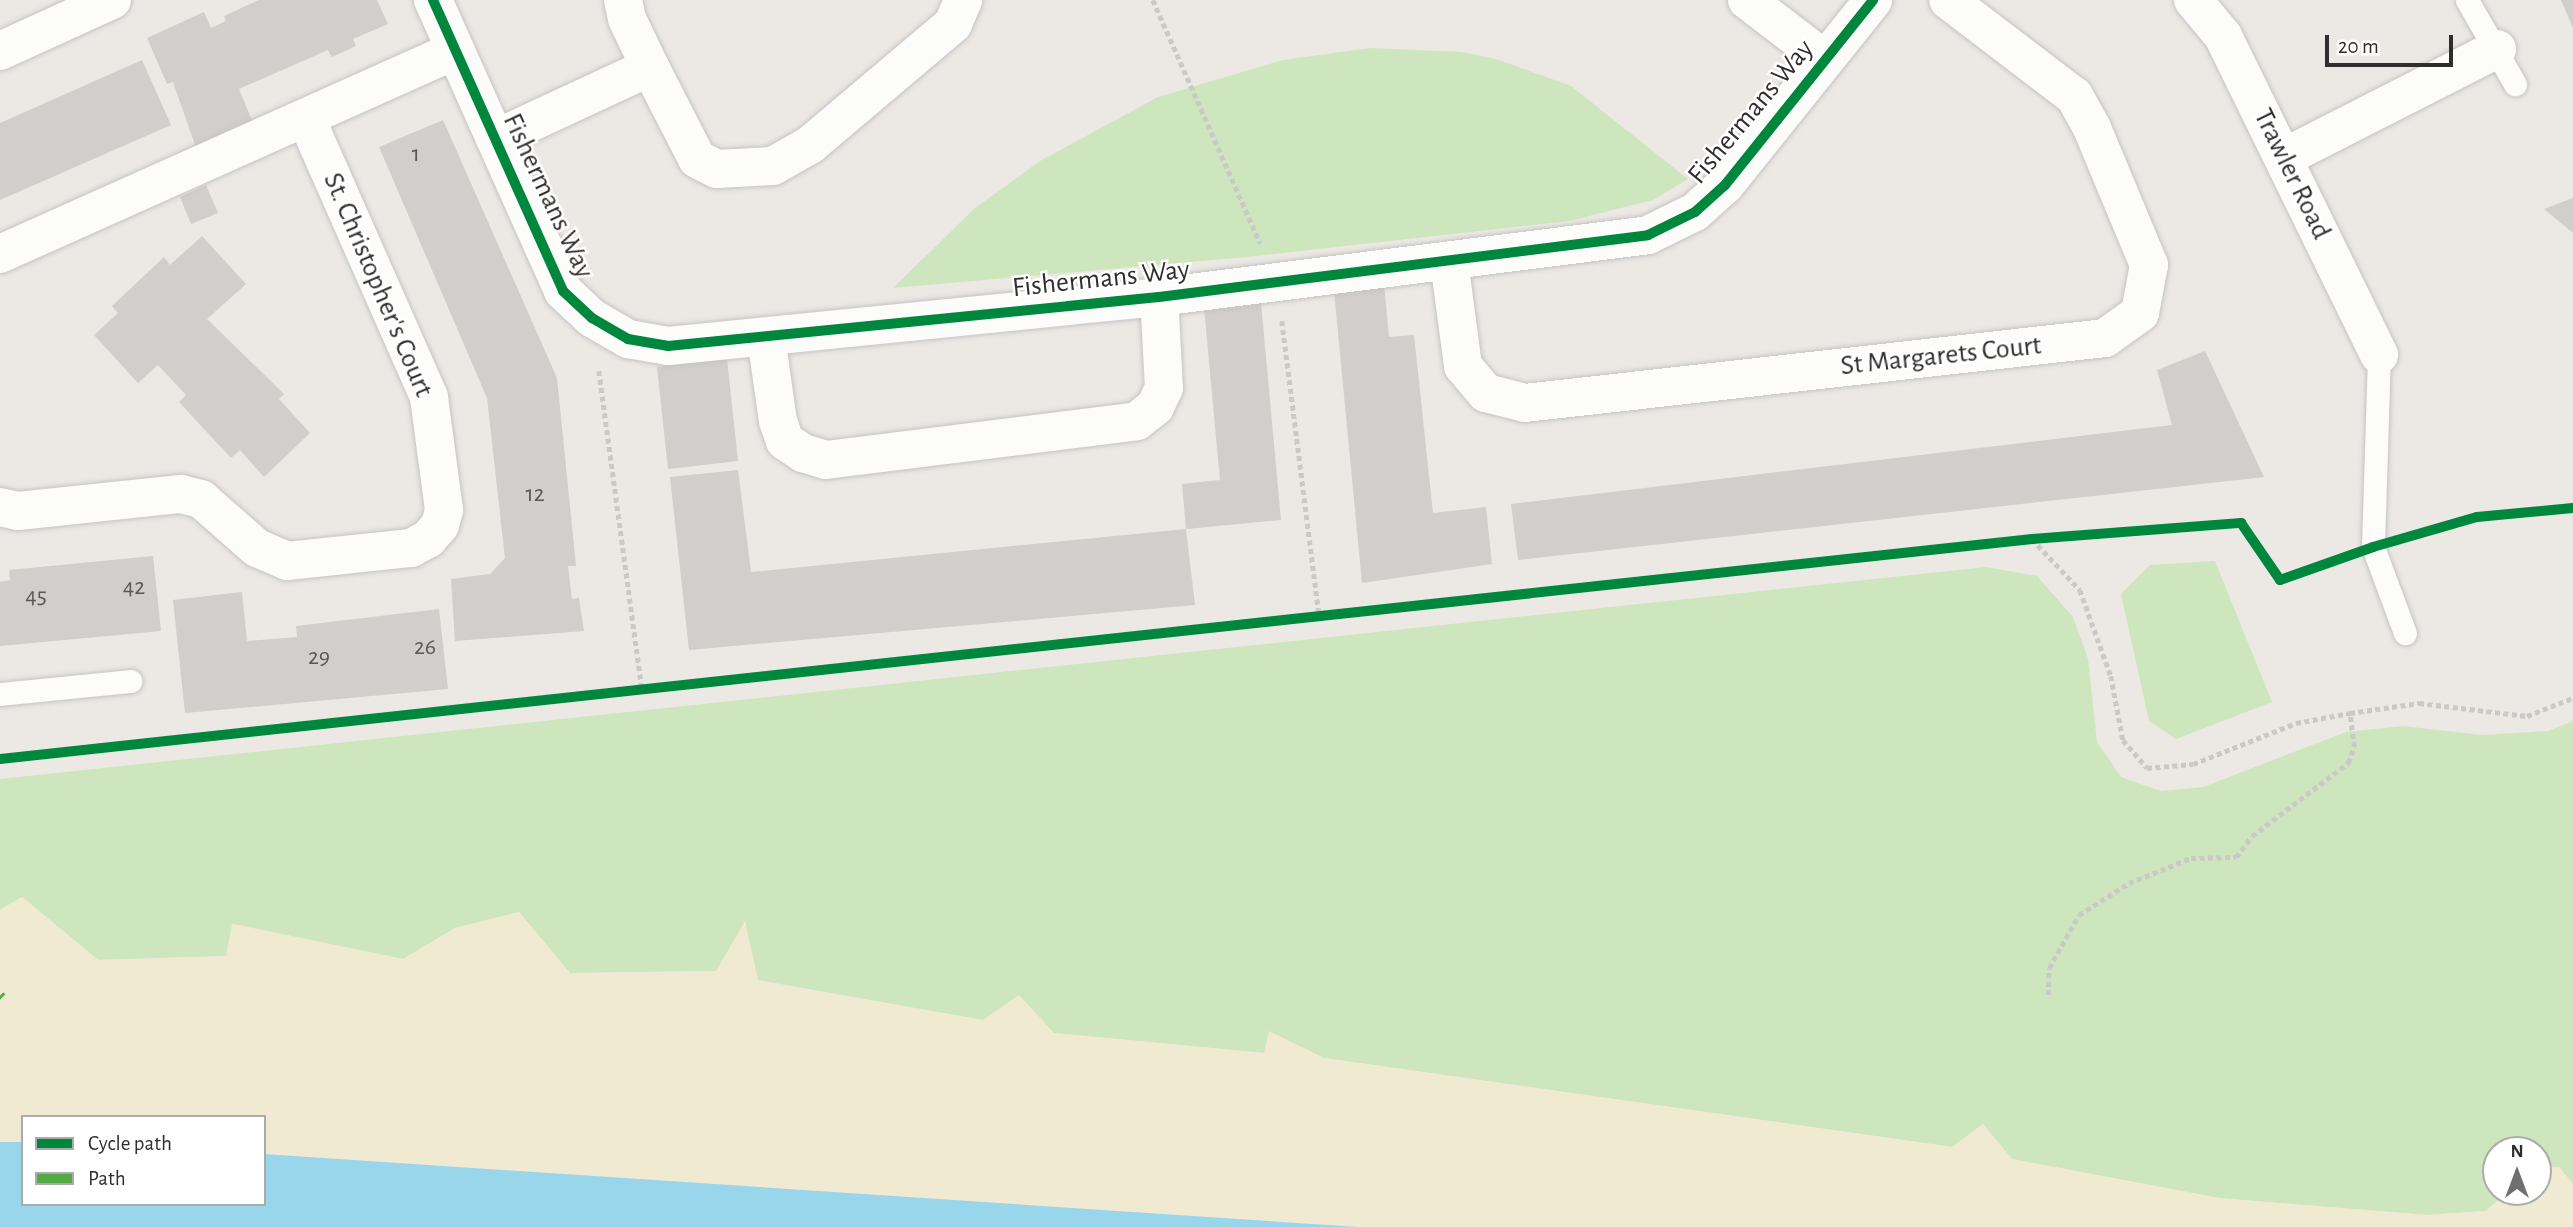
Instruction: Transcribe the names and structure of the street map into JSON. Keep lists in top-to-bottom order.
{
  "streets": {
    "street": [
      "Fishermans Way",
      "Trawler Road",
      "St. Christopher's Court",
      "St Margarets Court"
    ]
  },
  "crossings": [
    ["Fishermans Way", "St Margarets Court"]
  ],
  "house_numbers": [
    "1",
    "12",
    "42",
    "45",
    "26",
    "29"
  ],
  "legend": ["Cycle path", "Path"],
  "scale_bar": "20 m",
  "north": "top"
}
